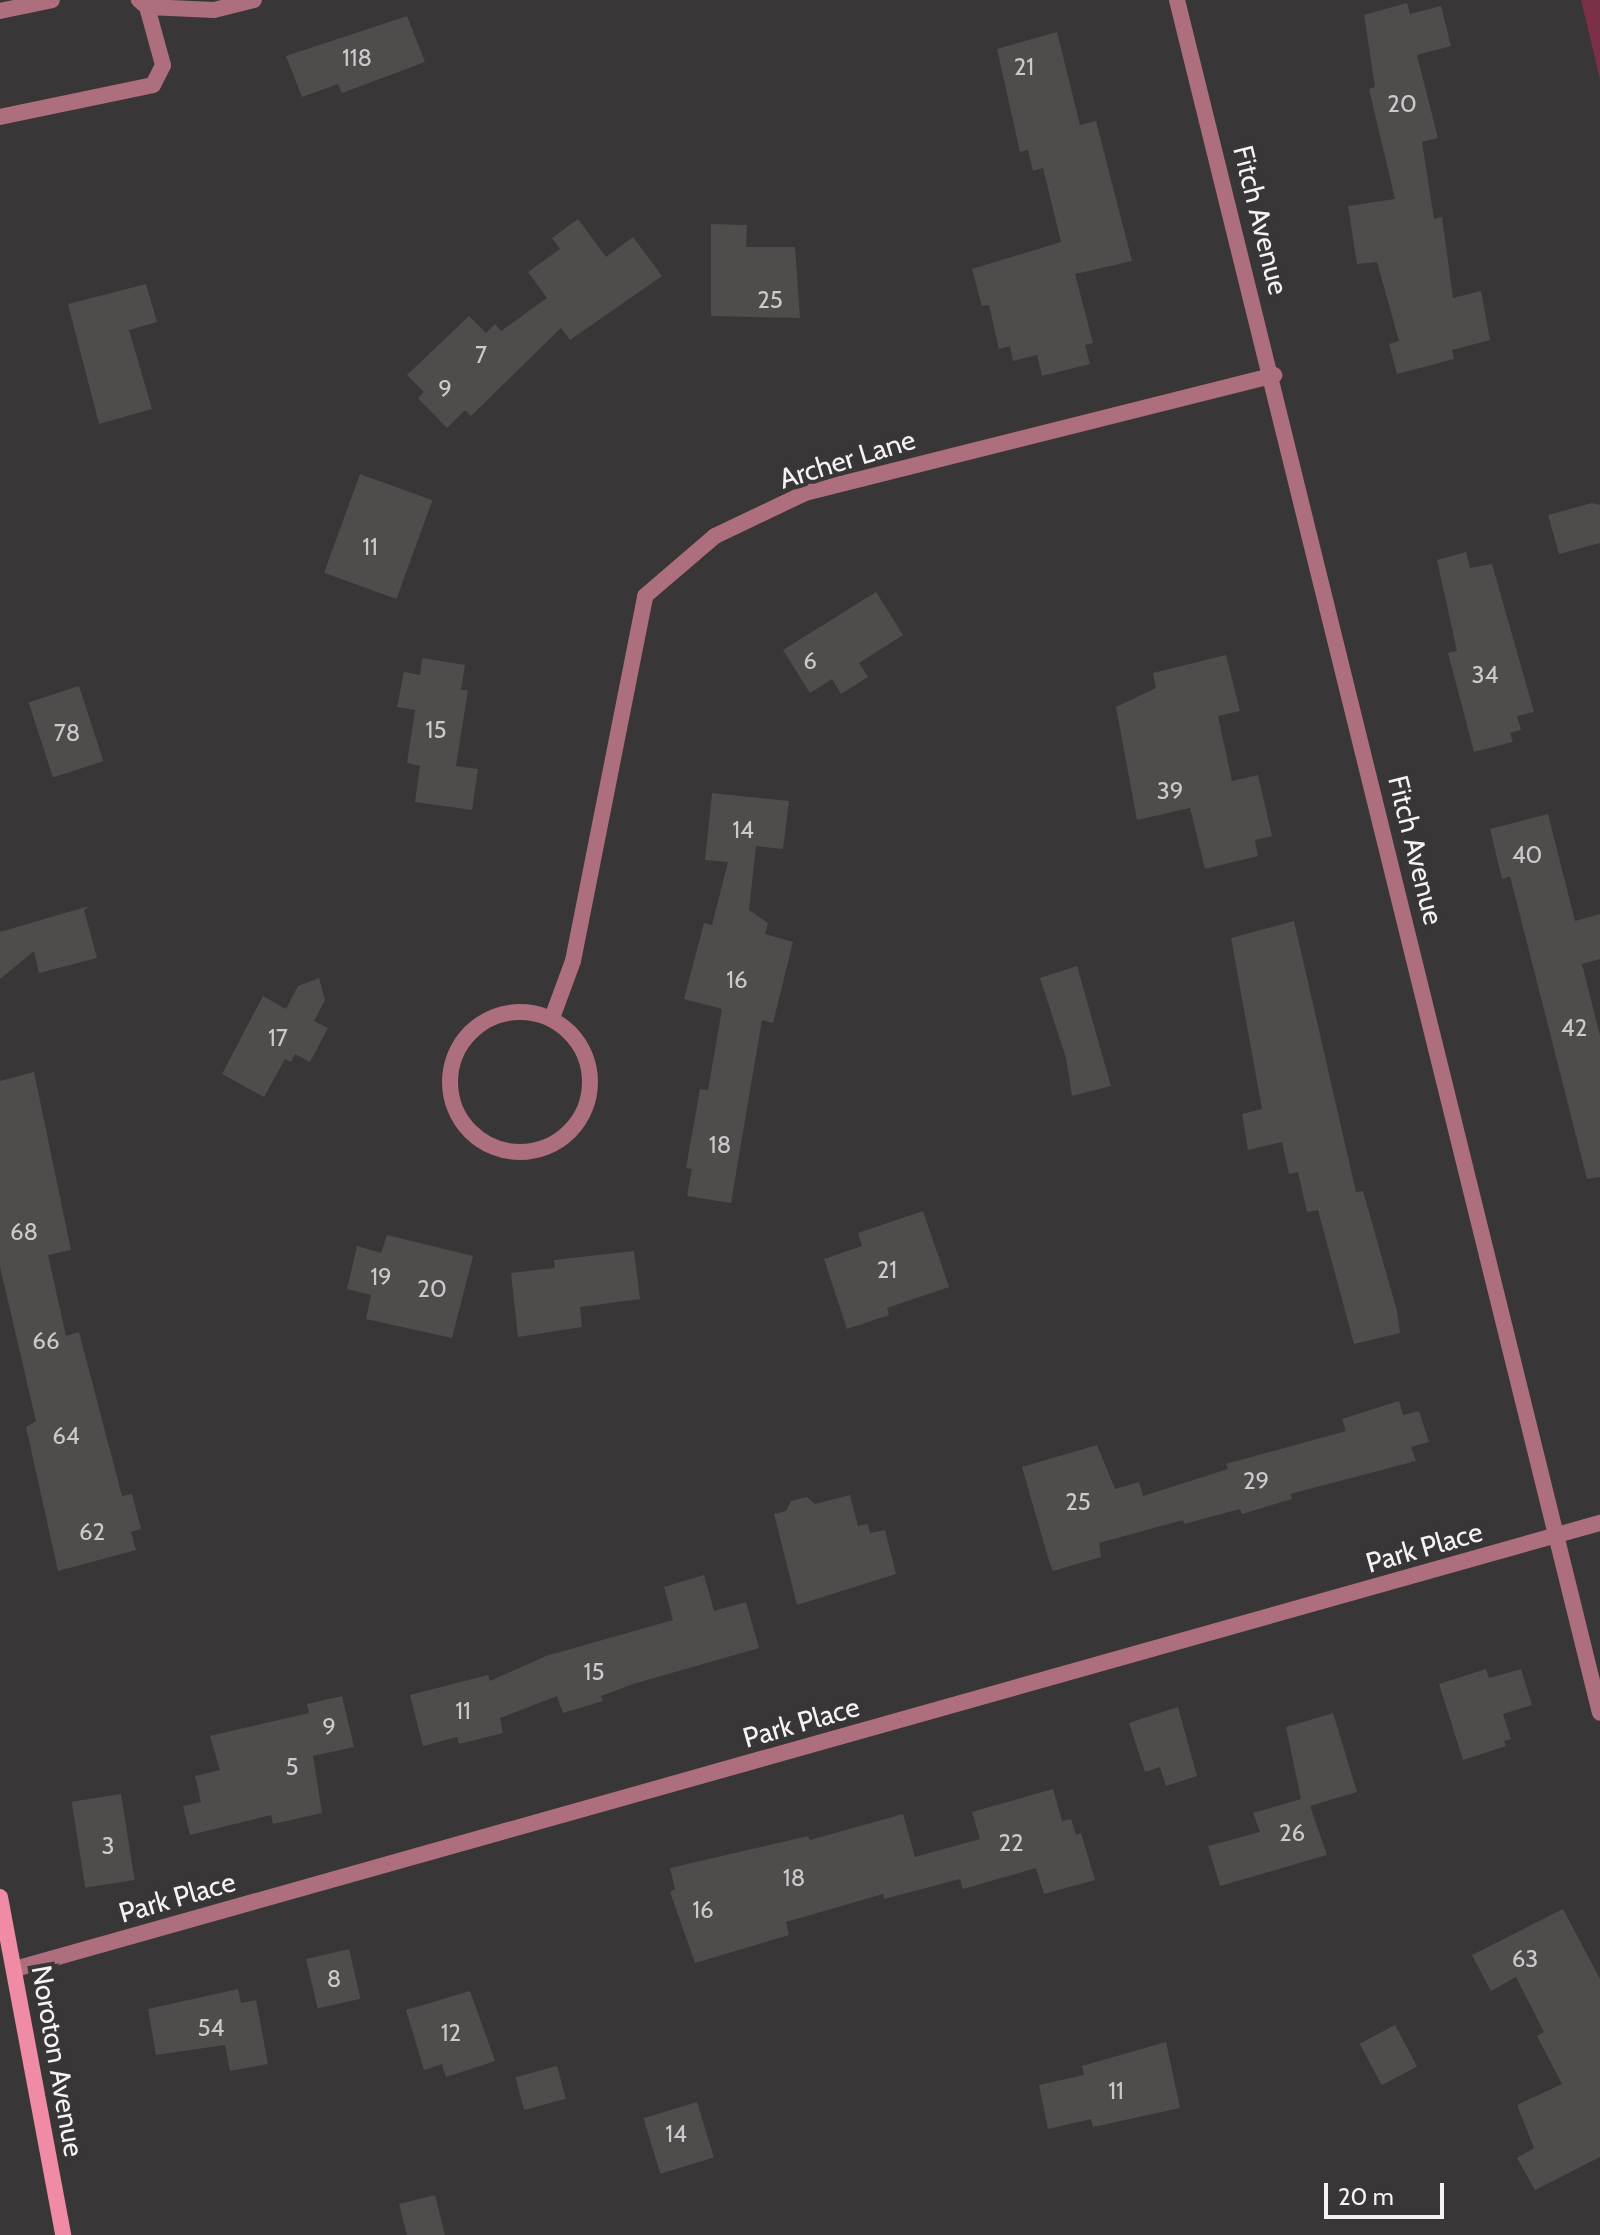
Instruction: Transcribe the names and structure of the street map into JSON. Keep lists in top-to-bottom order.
{
  "streets": {
    "main road": ["Noroton Avenue"],
    "street": ["Fitch Avenue", "Archer Lane", "Park Place"]
  },
  "crossings": [
    ["Fitch Avenue", "Archer Lane"],
    ["Fitch Avenue", "Park Place"],
    ["Park Place", "Noroton Avenue"]
  ],
  "house_numbers": [
    "118",
    "21",
    "20",
    "25",
    "7",
    "9",
    "11",
    "6",
    "34",
    "15",
    "78",
    "39",
    "14",
    "40",
    "16",
    "42",
    "17",
    "18",
    "68",
    "21",
    "19",
    "20",
    "66",
    "64",
    "29",
    "25",
    "62",
    "15",
    "11",
    "9",
    "5",
    "26",
    "22",
    "3",
    "18",
    "16",
    "63",
    "8",
    "54",
    "12",
    "11",
    "14"
  ],
  "scale_bar": "20 m"
}
